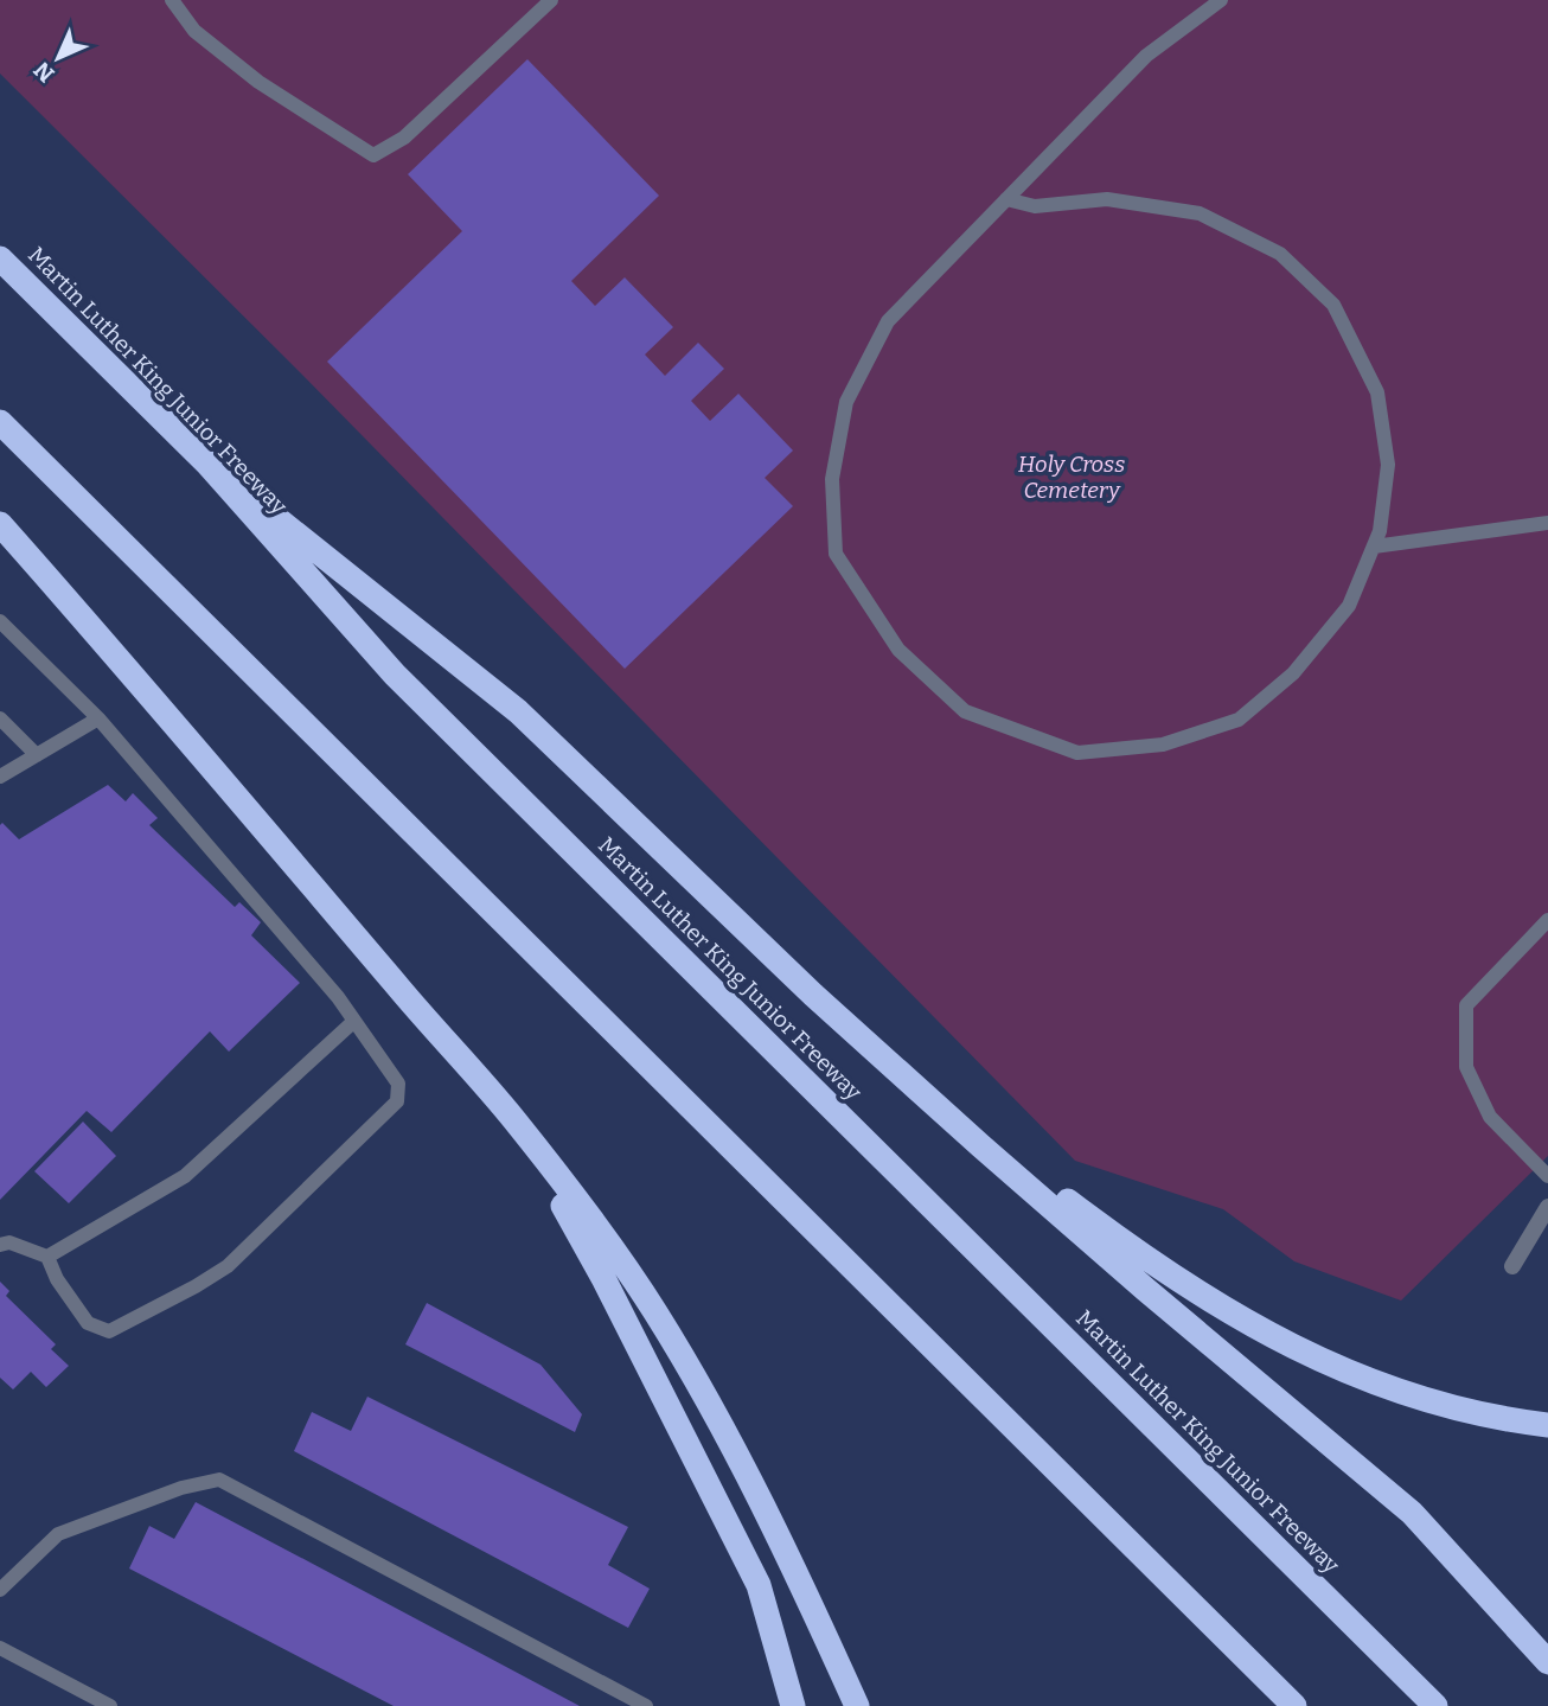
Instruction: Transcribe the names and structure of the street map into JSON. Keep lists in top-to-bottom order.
{
  "streets": {
    "highway": ["Martin Luther King Junior Freeway"]
  },
  "parks": ["Holy Cross Cemetery"],
  "north": "bottom left"
}
